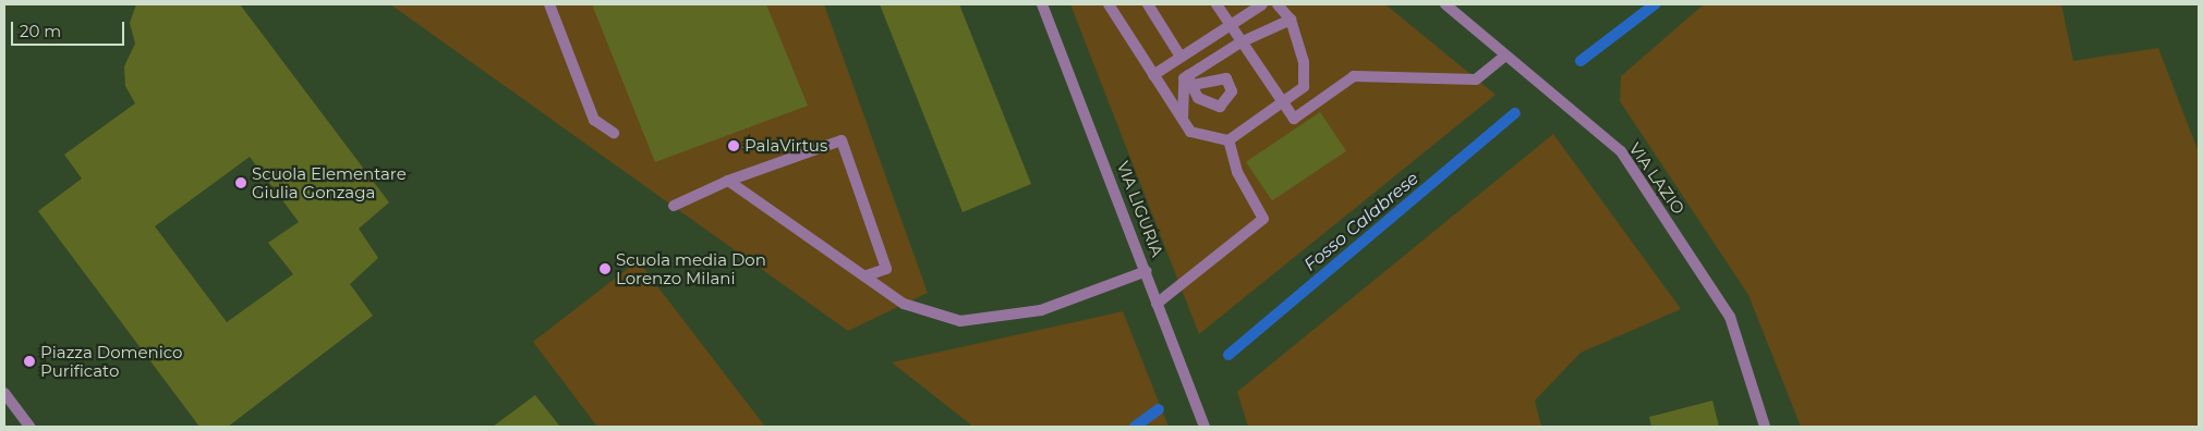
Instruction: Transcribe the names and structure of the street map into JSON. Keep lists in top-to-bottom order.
{
  "streets": {
    "street": ["VIA LAZIO", "VIA LIGURIA"]
  },
  "water": ["Fosso Calabrese"],
  "places": [
    "PalaVirtus",
    "Scuola Elementare Giulia Gonzaga",
    "Scuola media Don Lorenzo Milani",
    "Piazza Domenico Purificato"
  ],
  "scale_bar": "20 m"
}
